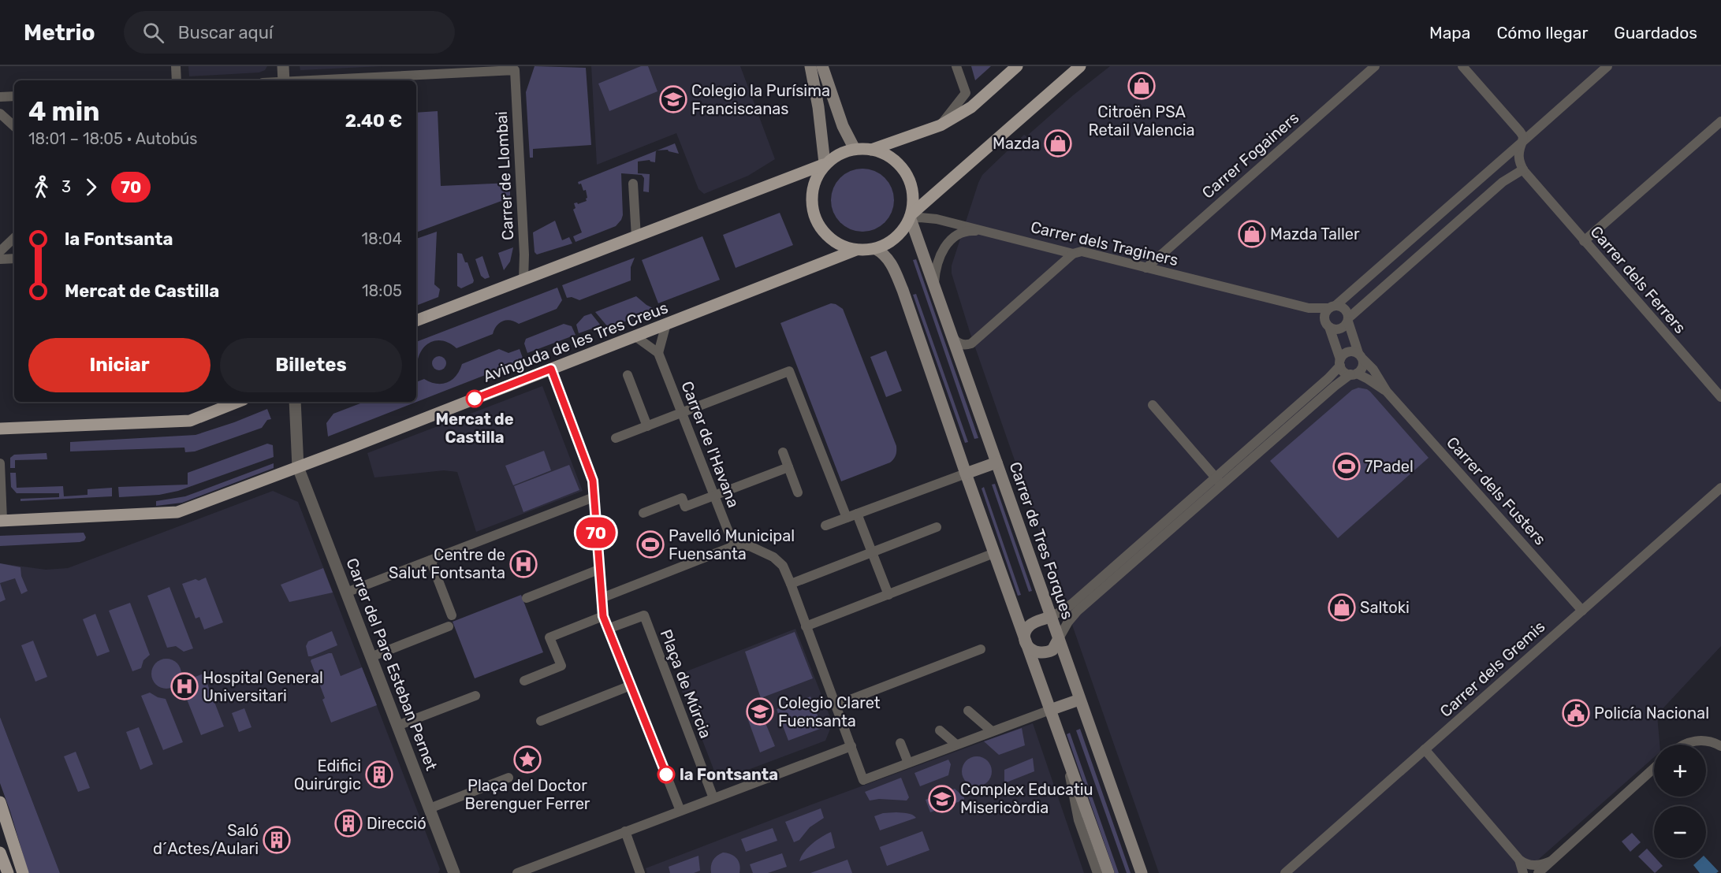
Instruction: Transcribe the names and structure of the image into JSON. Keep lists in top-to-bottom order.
{
  "streets": {
    "main road": ["Avinguda de les Tres Creus", "Carrer de Tres Forques"],
    "street": [
      "Carrer Fogainers",
      "Carrer de Llombai",
      "Carrer dels Traginers",
      "Carrer dels Ferrers",
      "Carrer de l'Havana",
      "Carrer dels Fusters",
      "Carrer del Pare Esteban Pernet",
      "Carrer dels Gremis",
      "Plaça de Múrcia"
    ]
  },
  "crossings": [
    ["Carrer Fogainers", "Carrer dels Traginers"],
    ["Carrer dels Traginers", "Avinguda de les Tres Creus"],
    ["Carrer dels Traginers", "Carrer dels Fusters"],
    ["Carrer dels Traginers", "Carrer de Tres Forques"],
    ["Avinguda de les Tres Creus", "Carrer de Tres Forques"],
    ["Avinguda de les Tres Creus", "Carrer del Pare Esteban Pernet"],
    ["Carrer dels Fusters", "Carrer dels Gremis"]
  ],
  "places": {
    "shop": [
      "Citroën PSA Retail Valencia",
      "Mazda",
      "Mazda Taller",
      "Saltoki"
    ],
    "school or university": ["Colegio la Purísima Franciscanas", "Colegio Claret Fuensanta", "Complex Educatiu Misericòrdia"],
    "other": ["Mercat de Castilla", "la Fontsanta"],
    "sports": ["7Padel", "Pavelló Municipal Fuensanta"],
    "hospital": ["Centre de Salut Fontsanta", "Hospital General Universitari"],
    "public building": ["Policía Nacional"],
    "place": ["Plaça del Doctor Berenguer Ferrer"],
    "building": ["Edifici Quirúrgic", "Direcció", "Saló d´Actes/Aulari"]
  },
  "lines": ["bus line 70"],
  "page": {
    "header": "Metrio",
    "search": "Buscar aquí",
    "nav": ["Mapa", "Cómo llegar", "Guardados"],
    "on_map": "70",
    "heading": ["4 min", "18:01 – 18:05 · Autobús", "2.40 €"],
    "legs": ["3", "70"],
    "list": [
      {
        "name": "la Fontsanta",
        "value": "18:04"
      },
      {
        "name": "Mercat de Castilla",
        "value": "18:05"
      }
    ],
    "buttons": ["Iniciar", "Billetes"],
    "map_buttons": ["+", "−"]
  }
}
